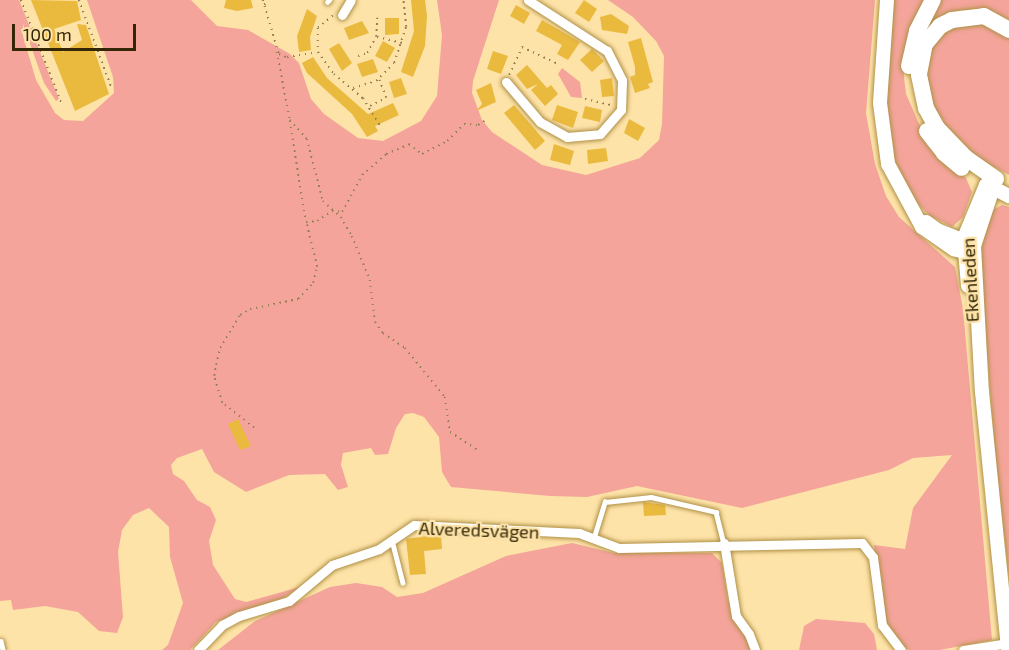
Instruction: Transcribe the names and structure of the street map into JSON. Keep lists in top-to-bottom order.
{
  "streets": {
    "street": ["Ekenleden", "Alveredsvägen"]
  },
  "scale_bar": "100 m"
}
